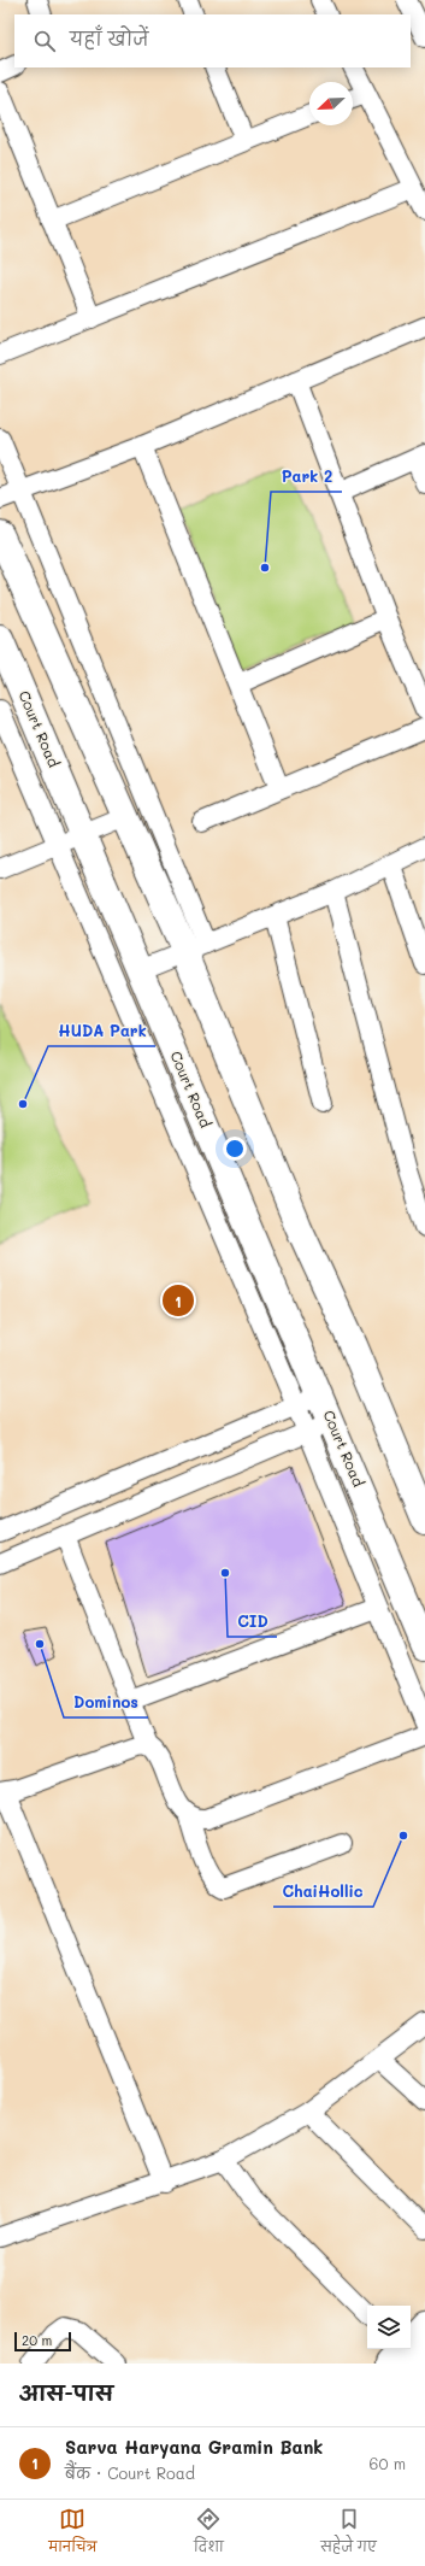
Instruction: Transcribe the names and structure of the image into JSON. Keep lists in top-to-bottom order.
{
  "streets": {
    "main road": ["Court Road"]
  },
  "places": [
    "Park 2",
    "HUDA Park",
    "CID",
    "Dominos",
    "ChaiHollic"
  ],
  "scale_bar": "20 m",
  "north": "bottom left",
  "page": {
    "search": "यहाँ खोजें",
    "pins": "1",
    "scale": "20 m",
    "heading": "आस-पास",
    "list": [
      {
        "mark": "1",
        "name": "Sarva Haryana Gramin Bank",
        "note": "बैंक · Court Road",
        "value": "60 m"
      }
    ],
    "nav": ["मानचित्र", "दिशा", "सहेजे गए"]
  }
}
